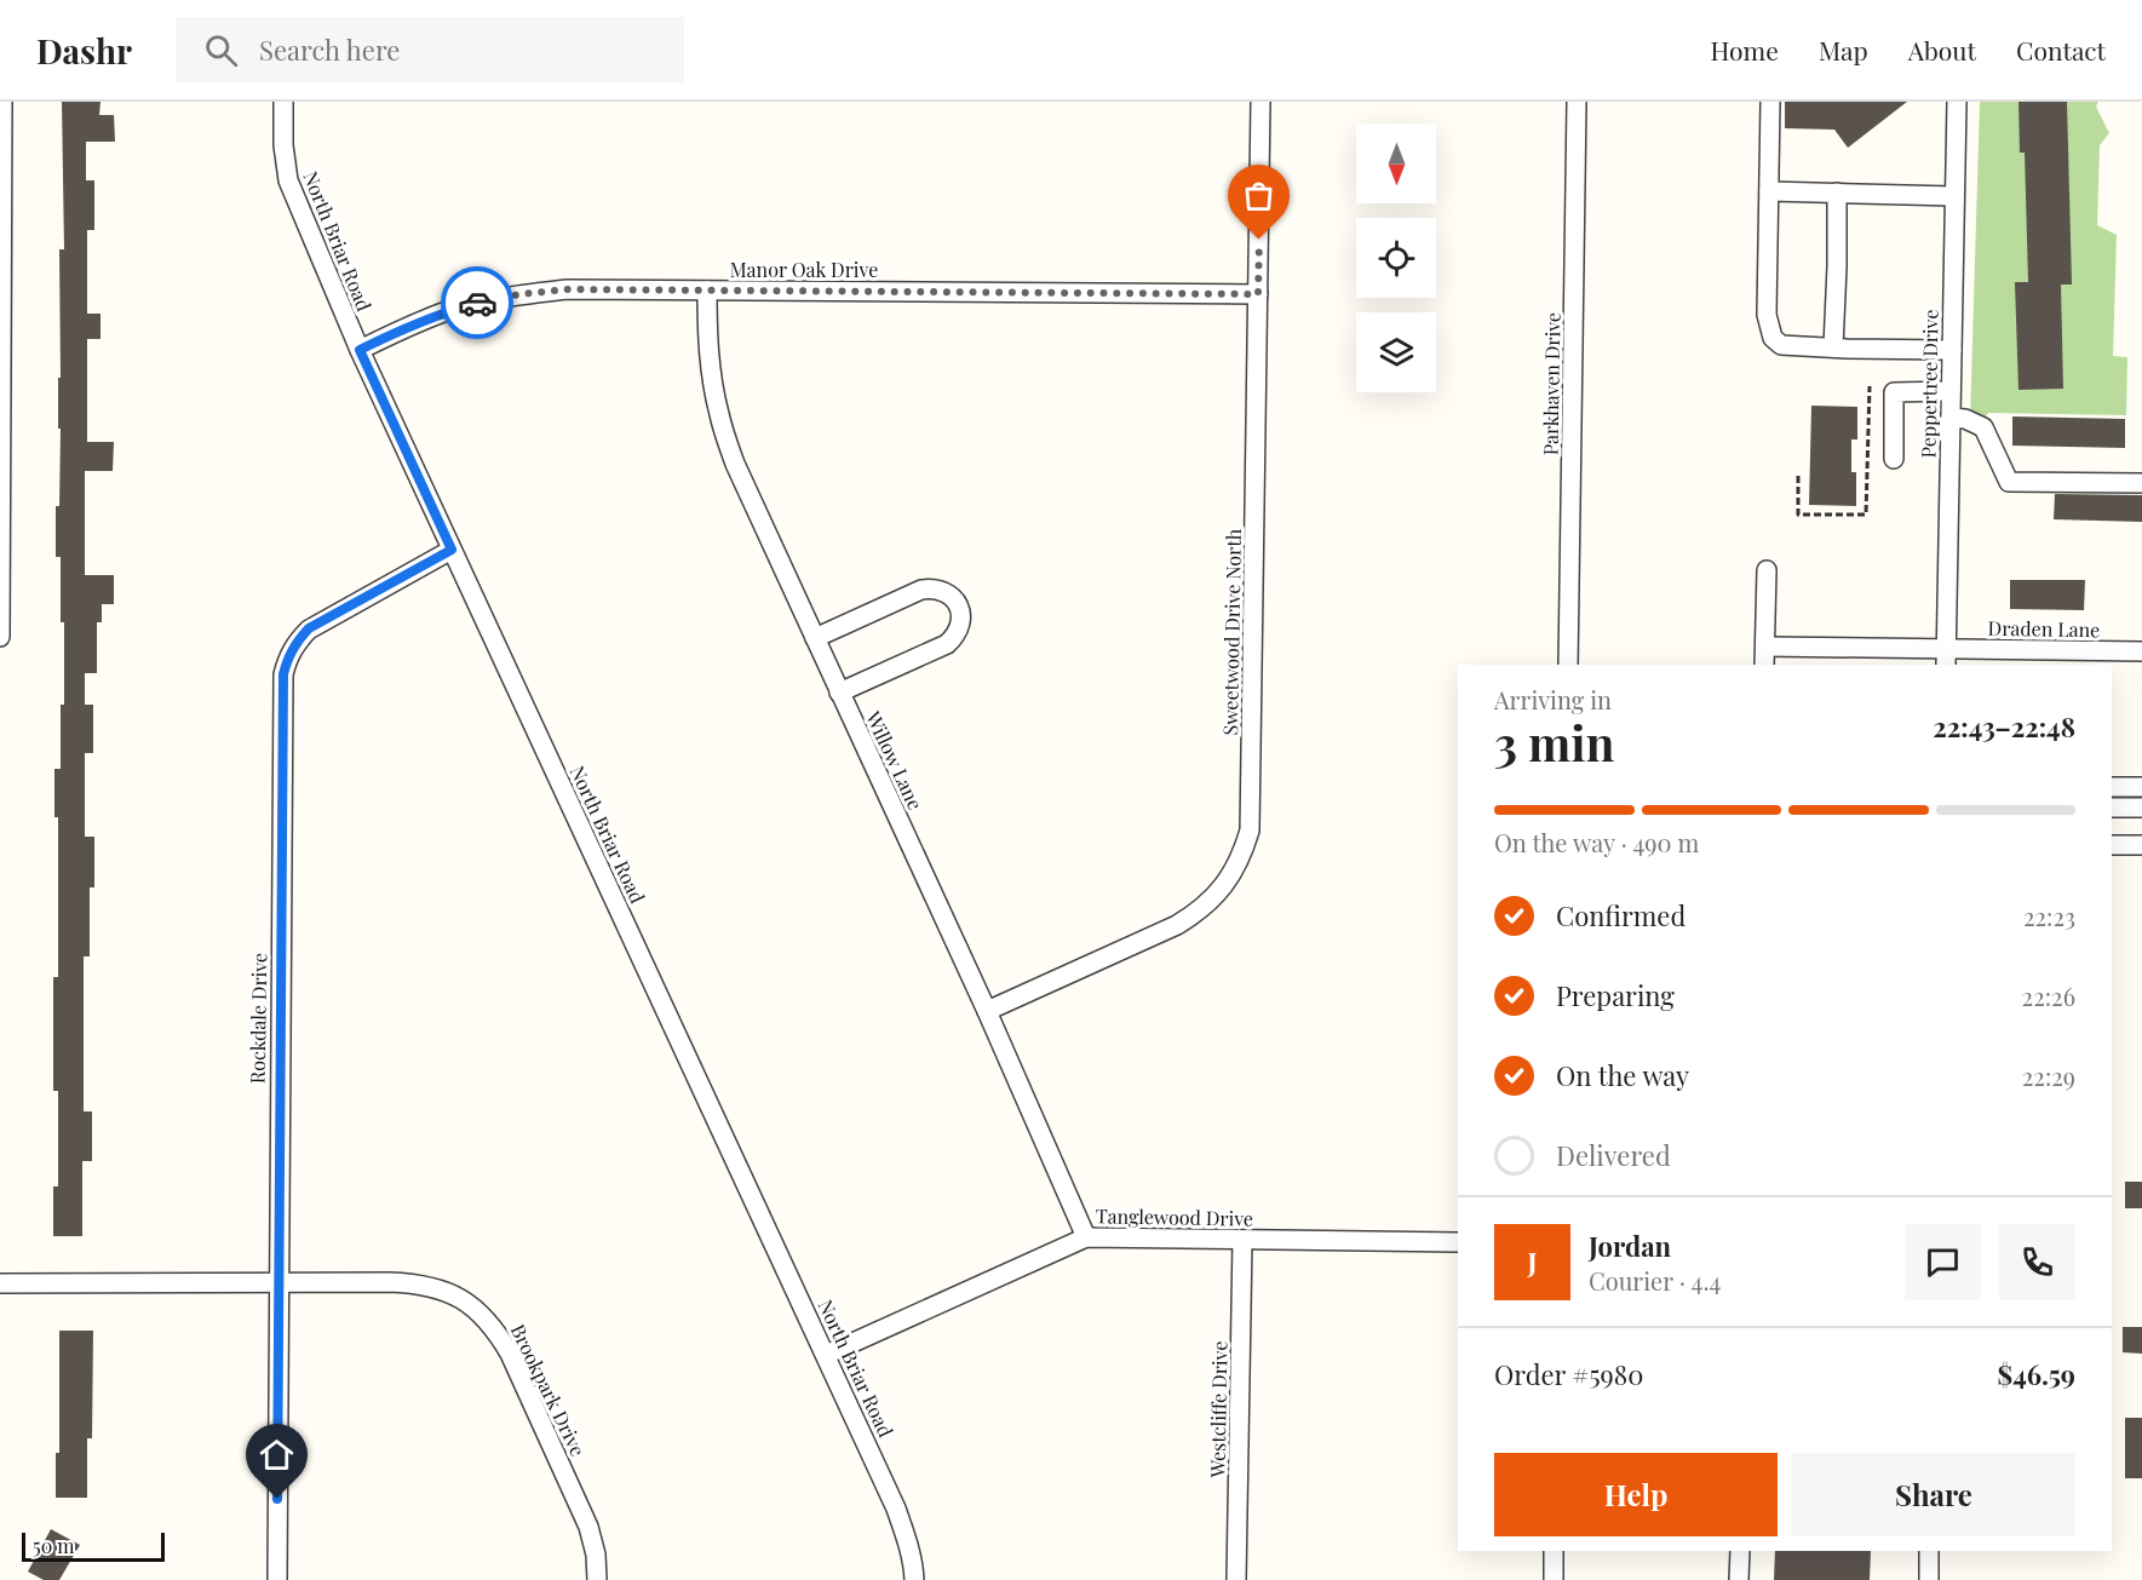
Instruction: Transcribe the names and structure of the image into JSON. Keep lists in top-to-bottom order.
{
  "streets": {
    "street": [
      "North Briar Road",
      "Manor Oak Drive",
      "Parkhaven Drive",
      "Peppertree Drive",
      "Draden Lane",
      "Sweetwood Drive North",
      "Willow Lane",
      "Rockdale Drive",
      "Tanglewood Drive",
      "Brookpark Drive",
      "Westcliffe Drive"
    ]
  },
  "crossings": [
    ["North Briar Road", "Manor Oak Drive"],
    ["North Briar Road", "Rockdale Drive"],
    ["North Briar Road", "Tanglewood Drive"],
    ["Manor Oak Drive", "Sweetwood Drive North"],
    ["Manor Oak Drive", "Willow Lane"],
    ["Peppertree Drive", "Draden Lane"],
    ["Sweetwood Drive North", "Willow Lane"],
    ["Willow Lane", "Tanglewood Drive"],
    ["Rockdale Drive", "Brookpark Drive"],
    ["Tanglewood Drive", "Westcliffe Drive"]
  ],
  "scale_bar": "50 m",
  "north": "bottom",
  "page": {
    "header": "Dashr",
    "search": "Search here",
    "nav": [
      "Home",
      "Map",
      "About",
      "Contact"
    ],
    "heading": ["3 min", "Arriving in", "22:43–22:48"],
    "panel": [
      "Jordan",
      "Courier · 4.4",
      "Order #5980",
      "$46.59"
    ],
    "bar": "On the way · 490 m",
    "list": [
      ["Confirmed", "22:23"],
      ["Preparing", "22:26"],
      ["On the way", "22:29"],
      "Delivered"
    ],
    "round": "J",
    "buttons": ["Help", "Share"],
    "scale": "50 m"
  }
}
